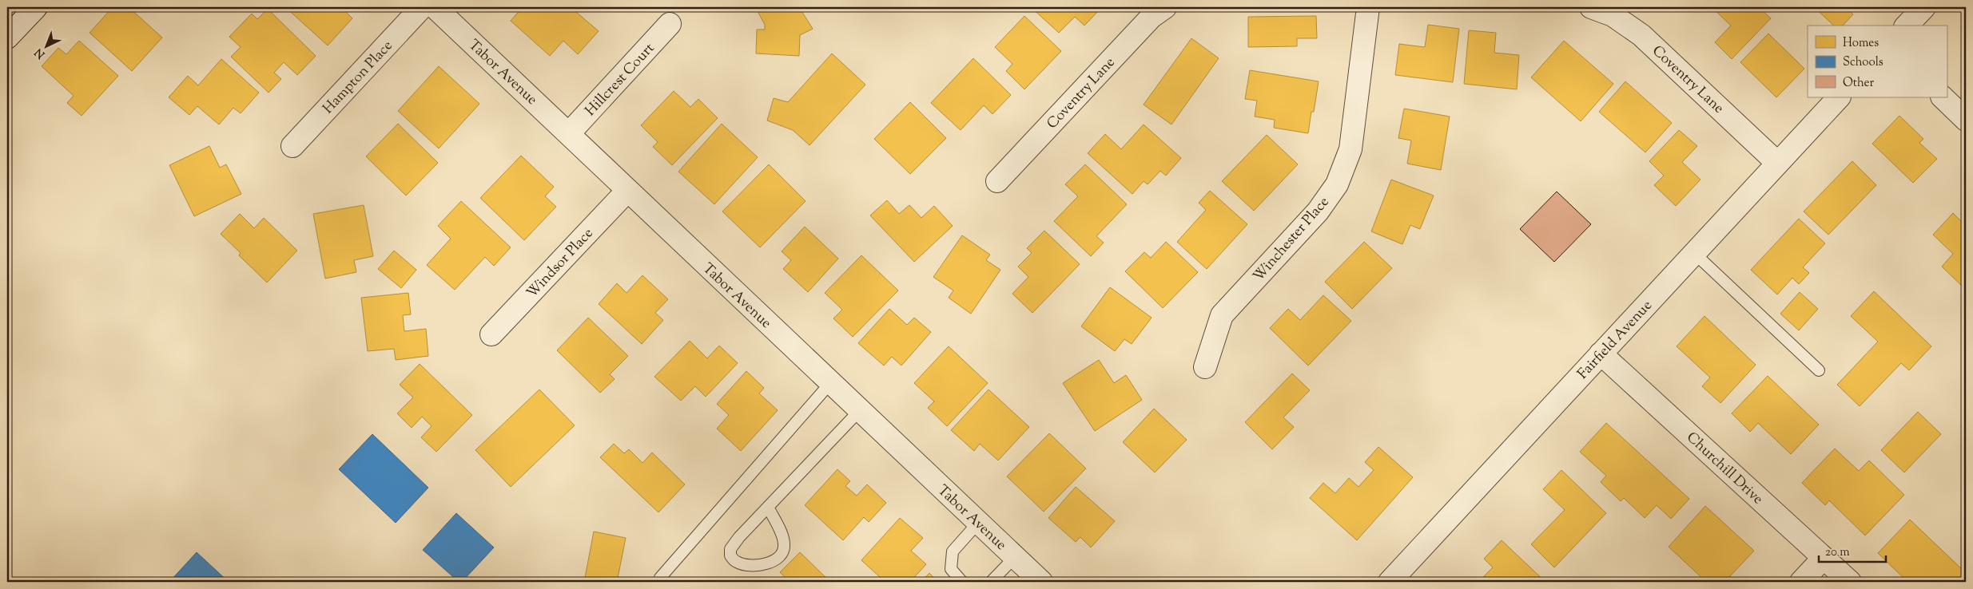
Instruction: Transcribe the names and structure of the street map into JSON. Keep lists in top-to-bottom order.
{
  "streets": {
    "street": [
      "Tabor Avenue",
      "Hampton Place",
      "Hillcrest Court",
      "Coventry Lane",
      "Winchester Place",
      "Windsor Place",
      "Fairfield Avenue",
      "Churchill Drive"
    ]
  },
  "crossings": [
    ["Tabor Avenue", "Hillcrest Court"],
    ["Tabor Avenue", "Windsor Place"],
    ["Coventry Lane", "Fairfield Avenue"],
    ["Fairfield Avenue", "Churchill Drive"]
  ],
  "legend": ["Homes", "Schools", "Other"],
  "scale_bar": "20 m",
  "north": "bottom left"
}
